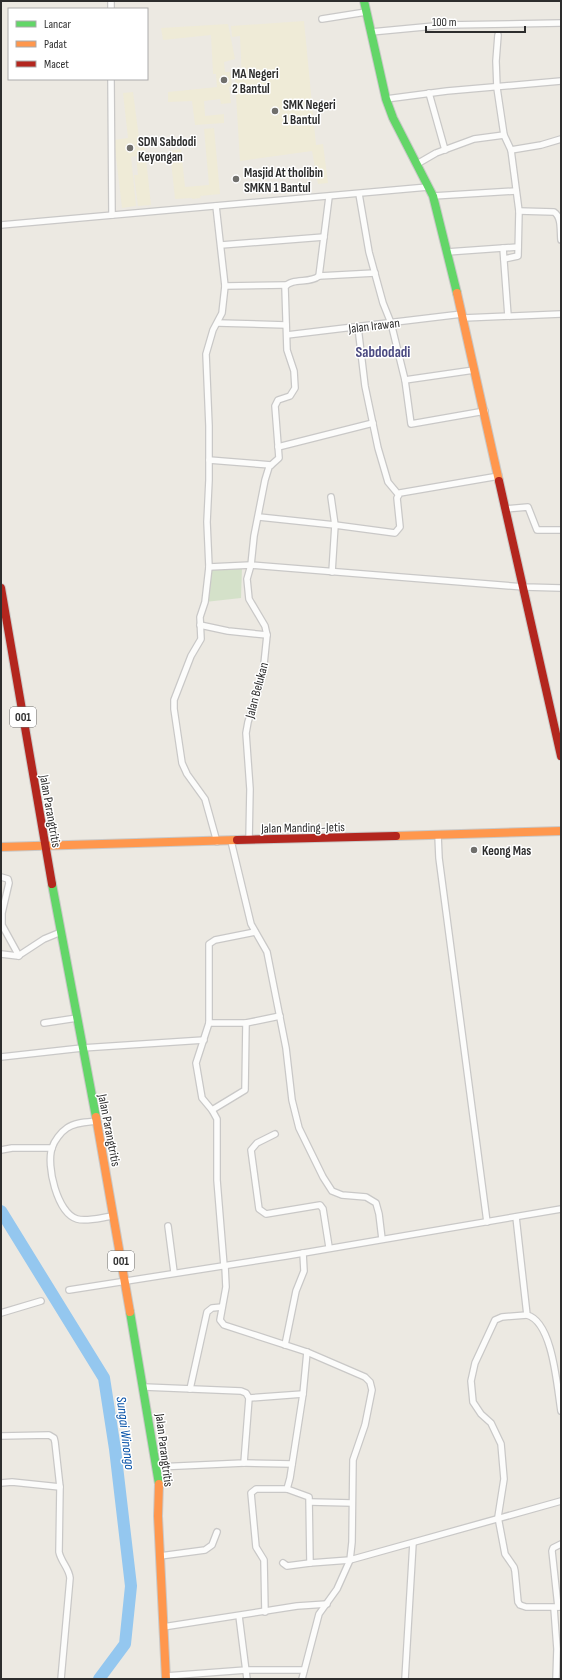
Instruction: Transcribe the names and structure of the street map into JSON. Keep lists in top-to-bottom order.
{
  "streets": {
    "main road": ["001", "Jalan Parangtritis", "Jalan Manding-Jetis"],
    "street": ["Jalan Irawan", "Jalan Belukan"]
  },
  "crossings": [
    ["Jalan Belukan", "Jalan Manding-Jetis"],
    ["Jalan Parangtritis", "Jalan Manding-Jetis"]
  ],
  "districts": ["Sabdodadi"],
  "water": ["Sungai Winongo"],
  "places": [
    "MA Negeri 2 Bantul",
    "SMK Negeri 1 Bantul",
    "SDN Sabdodi Keyongan",
    "Masjid At tholibin SMKN 1 Bantul",
    "Keong Mas"
  ],
  "legend": ["Lancar", "Padat", "Macet"],
  "scale_bar": "100 m"
}
